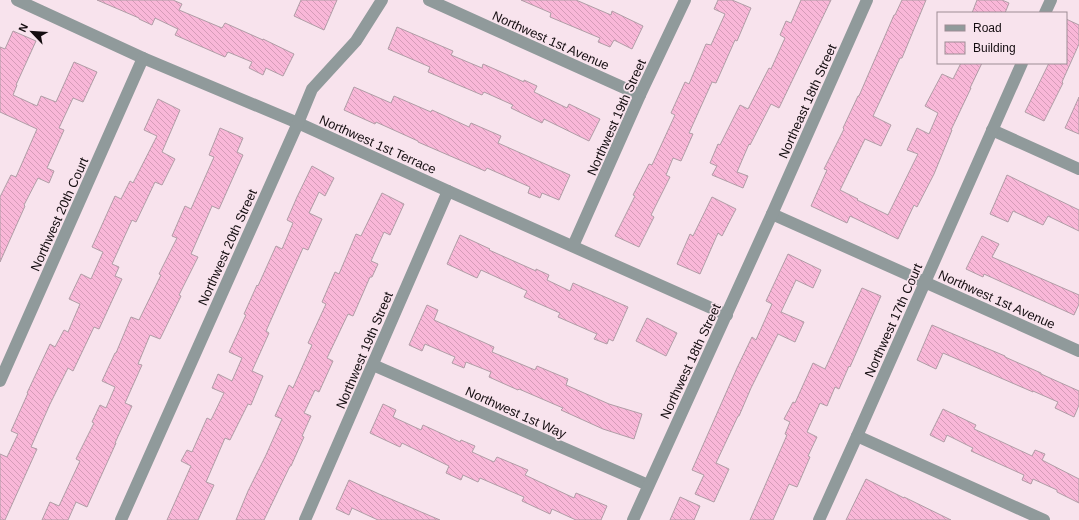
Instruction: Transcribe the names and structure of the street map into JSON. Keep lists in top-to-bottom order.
{
  "streets": {
    "street": [
      "Northwest 1st Avenue",
      "Northeast 18th Street",
      "Northwest 19th Street",
      "Northwest 1st Terrace",
      "Northwest 20th Court",
      "Northwest 20th Street",
      "Northwest 17th Court",
      "Northwest 18th Street",
      "Northwest 1st Way"
    ]
  },
  "crossings": [
    ["Northwest 1st Avenue", "Northeast 18th Street"],
    ["Northwest 1st Avenue", "Northwest 19th Street"],
    ["Northwest 1st Avenue", "Northwest 17th Court"],
    ["Northwest 1st Avenue", "Northwest 18th Street"],
    ["Northeast 18th Street", "Northwest 18th Street"],
    ["Northwest 19th Street", "Northwest 1st Terrace"],
    ["Northwest 19th Street", "Northwest 1st Way"],
    ["Northwest 1st Terrace", "Northwest 20th Court"],
    ["Northwest 1st Terrace", "Northwest 20th Street"],
    ["Northwest 1st Terrace", "Northwest 18th Street"],
    ["Northwest 18th Street", "Northwest 1st Way"]
  ],
  "legend": ["Road", "Building"],
  "north": "top left"
}
